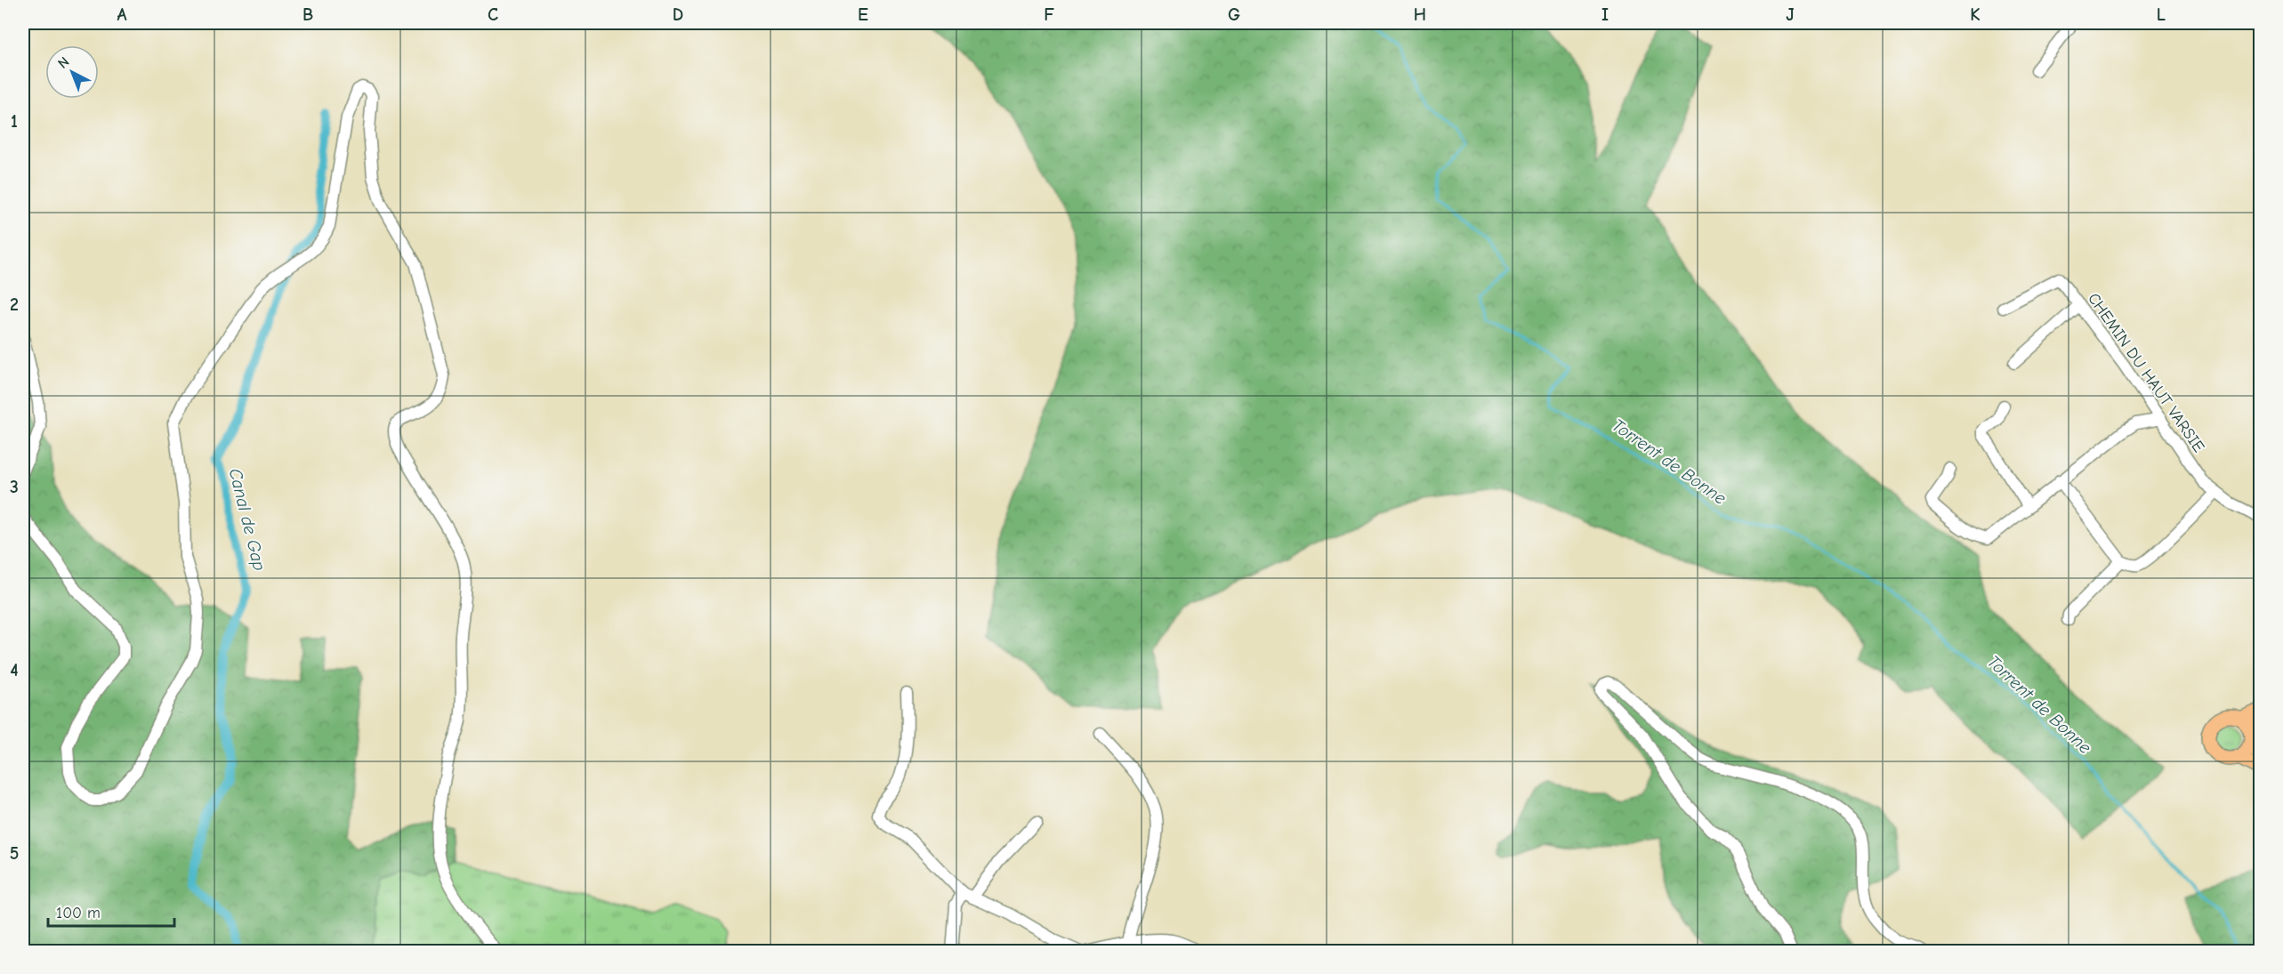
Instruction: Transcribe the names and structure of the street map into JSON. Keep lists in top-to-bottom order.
{
  "streets": {
    "street": ["CHEMIN DU HAUT VARSIE"]
  },
  "water": ["Torrent de Bonne", "Canal de Gap"],
  "scale_bar": "100 m",
  "north": "top left",
  "grid": {
    "columns": [
      "A",
      "B",
      "C",
      "D",
      "E",
      "F",
      "G",
      "H",
      "I",
      "J",
      "K",
      "L"
    ],
    "rows": [
      "1",
      "2",
      "3",
      "4",
      "5"
    ]
  }
}
